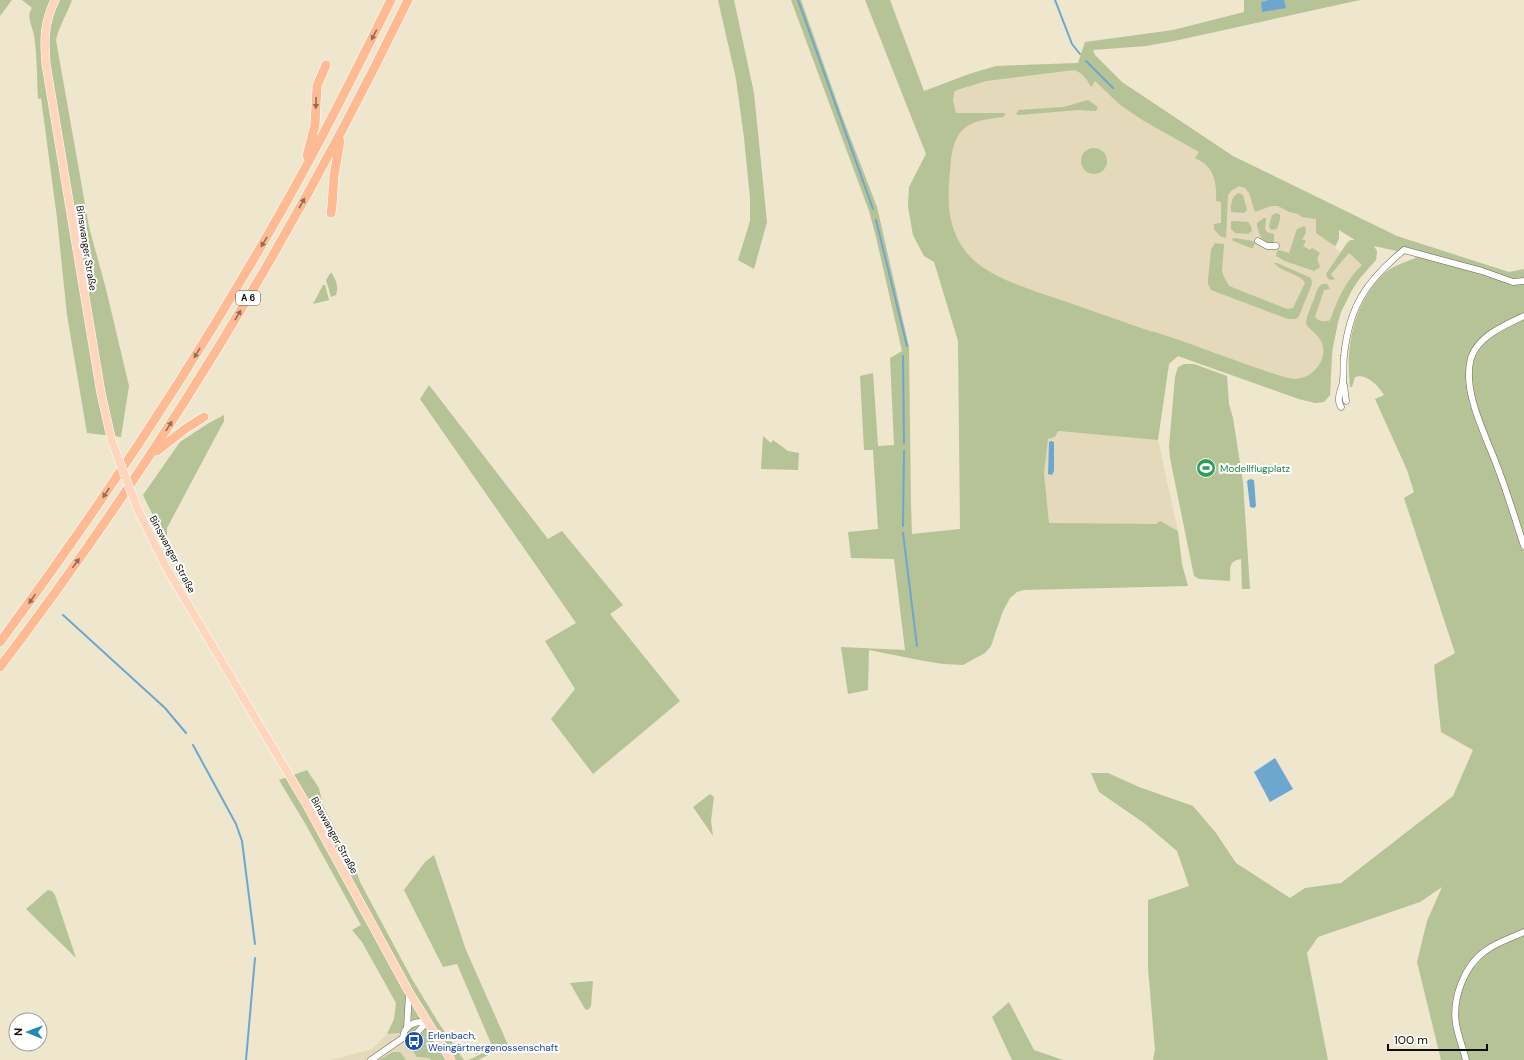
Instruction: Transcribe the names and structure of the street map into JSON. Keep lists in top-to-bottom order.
{
  "streets": {
    "highway": ["A 6"],
    "main road": ["Binswanger Straße"]
  },
  "places": {
    "sports": ["Modellflugplatz"],
    "bus stop": ["Erlenbach, Weingärtnergenossenschaft"]
  },
  "scale_bar": "100 m",
  "north": "left"
}
